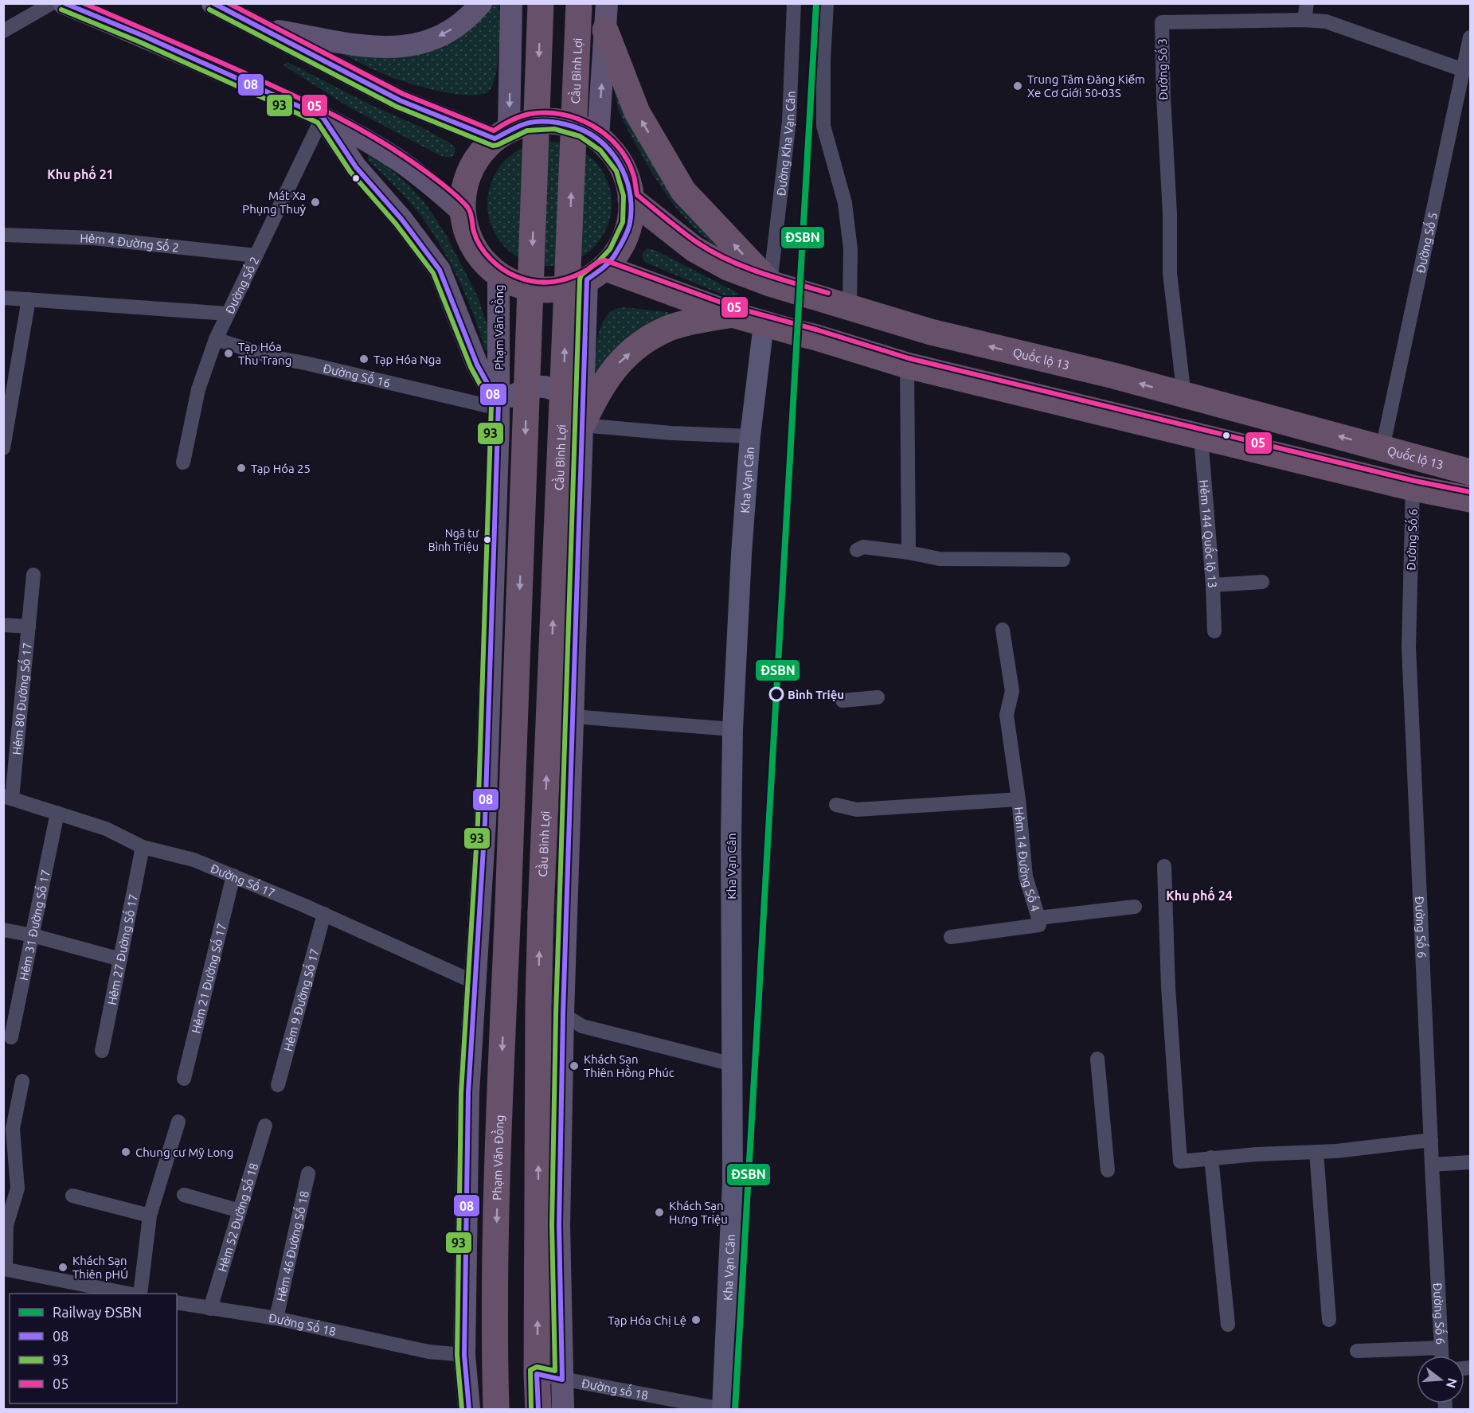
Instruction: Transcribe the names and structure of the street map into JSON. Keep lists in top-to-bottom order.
{
  "streets": {
    "highway": ["Cầu Bình Lợi", "Phạm Văn Đồng", "Quốc lộ 13"],
    "street": [
      "Đường Số 3",
      "Đường Kha Vạn Cân",
      "Hẻm 4 Đường Số 2",
      "Đường Số 5",
      "Đường Số 2",
      "Đường Số 16",
      "Kha Vạn Cân",
      "Hẻm 144 Quốc lộ 13",
      "Đường Số 6",
      "Hẻm 80 Đường Số 17",
      "Hẻm 14 Đường Số 4",
      "Đường Số 17",
      "Hẻm 31 Đường Số 17",
      "Hẻm 27 Đường Số 17",
      "Hẻm 21 Đường Số 17",
      "Hẻm 9 Đường Số 17",
      "Hẻm 52 Đường Số 18",
      "Hẻm 46 Đường Số 18",
      "Đường Số 18",
      "Đường số 18"
    ]
  },
  "crossings": [
    ["Đường Số 3", "Đường Số 5"],
    ["Đường Số 3", "Quốc lộ 13"],
    ["Đường Kha Vạn Cân", "Quốc lộ 13"],
    ["Hẻm 4 Đường Số 2", "Đường Số 2"],
    ["Đường Số 5", "Quốc lộ 13"],
    ["Đường Số 2", "Đường Số 16"],
    ["Phạm Văn Đồng", "Quốc lộ 13"],
    ["Phạm Văn Đồng", "Đường Số 16"],
    ["Phạm Văn Đồng", "Đường Số 17"],
    ["Phạm Văn Đồng", "Đường Số 18"],
    ["Kha Vạn Cân", "Đường số 18"],
    ["Hẻm 80 Đường Số 17", "Đường Số 17"],
    ["Đường Số 17", "Hẻm 31 Đường Số 17"],
    ["Đường Số 17", "Hẻm 27 Đường Số 17"],
    ["Đường Số 17", "Hẻm 21 Đường Số 17"],
    ["Đường Số 17", "Hẻm 9 Đường Số 17"],
    ["Hẻm 52 Đường Số 18", "Đường Số 18"],
    ["Hẻm 46 Đường Số 18", "Đường Số 18"]
  ],
  "one_way": ["Cầu Bình Lợi", "Phạm Văn Đồng"],
  "districts": ["Khu phố 21", "Khu phố 24"],
  "places": [
    "Trung Tâm Đăng Kiểm Xe Cơ Giới 50-03S",
    "Mát Xa Phụng Thuỷ",
    "Tạp Hóa Thu Trang",
    "Tạp Hóa Nga",
    "Tạp Hóa 25",
    "Ngã tư Bình Triệu",
    "Bình Triệu",
    "Khách Sạn Thiên Hồng Phúc",
    "Chung cư Mỹ Long",
    "Khách Sạn Hưng Triệu",
    "Khách Sạn Thiên pHÚ",
    "Tạp Hóa Chị Lệ"
  ],
  "lines": [
    "rail line ĐSBN",
    "transit line 08",
    "transit line 05",
    "transit line 93"
  ],
  "legend": [
    "Railway ĐSBN",
    "08",
    "93",
    "05"
  ],
  "north": "right"
}
